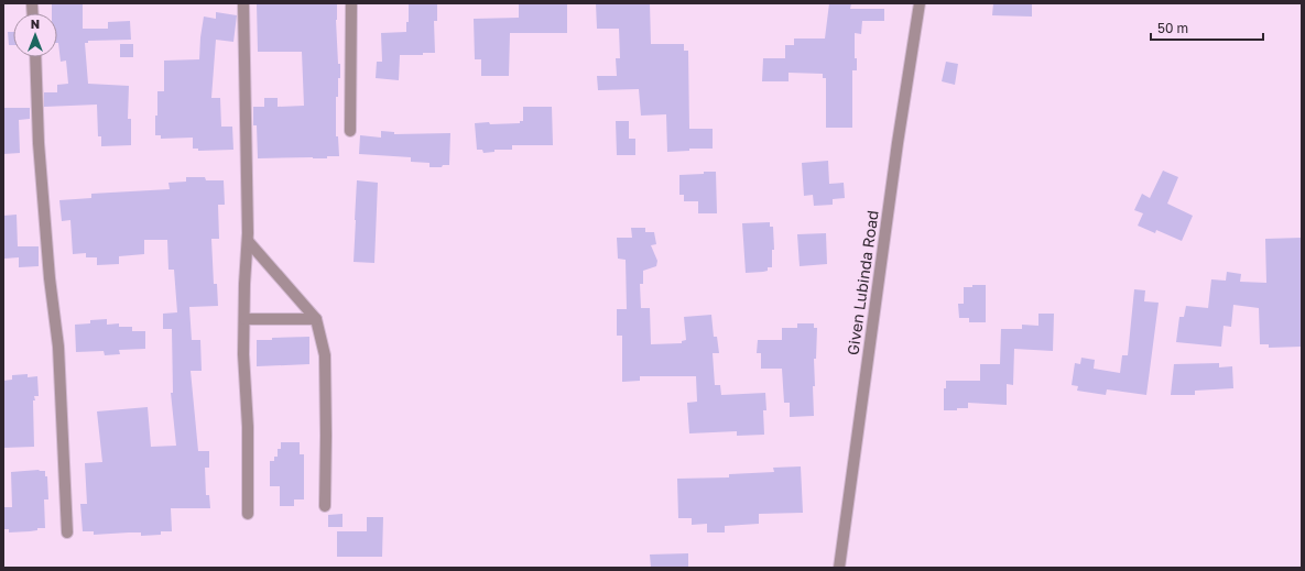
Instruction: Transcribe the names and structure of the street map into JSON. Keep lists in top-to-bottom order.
{
  "streets": {
    "street": ["Given Lubinda Road"]
  },
  "scale_bar": "50 m",
  "north": "top"
}
